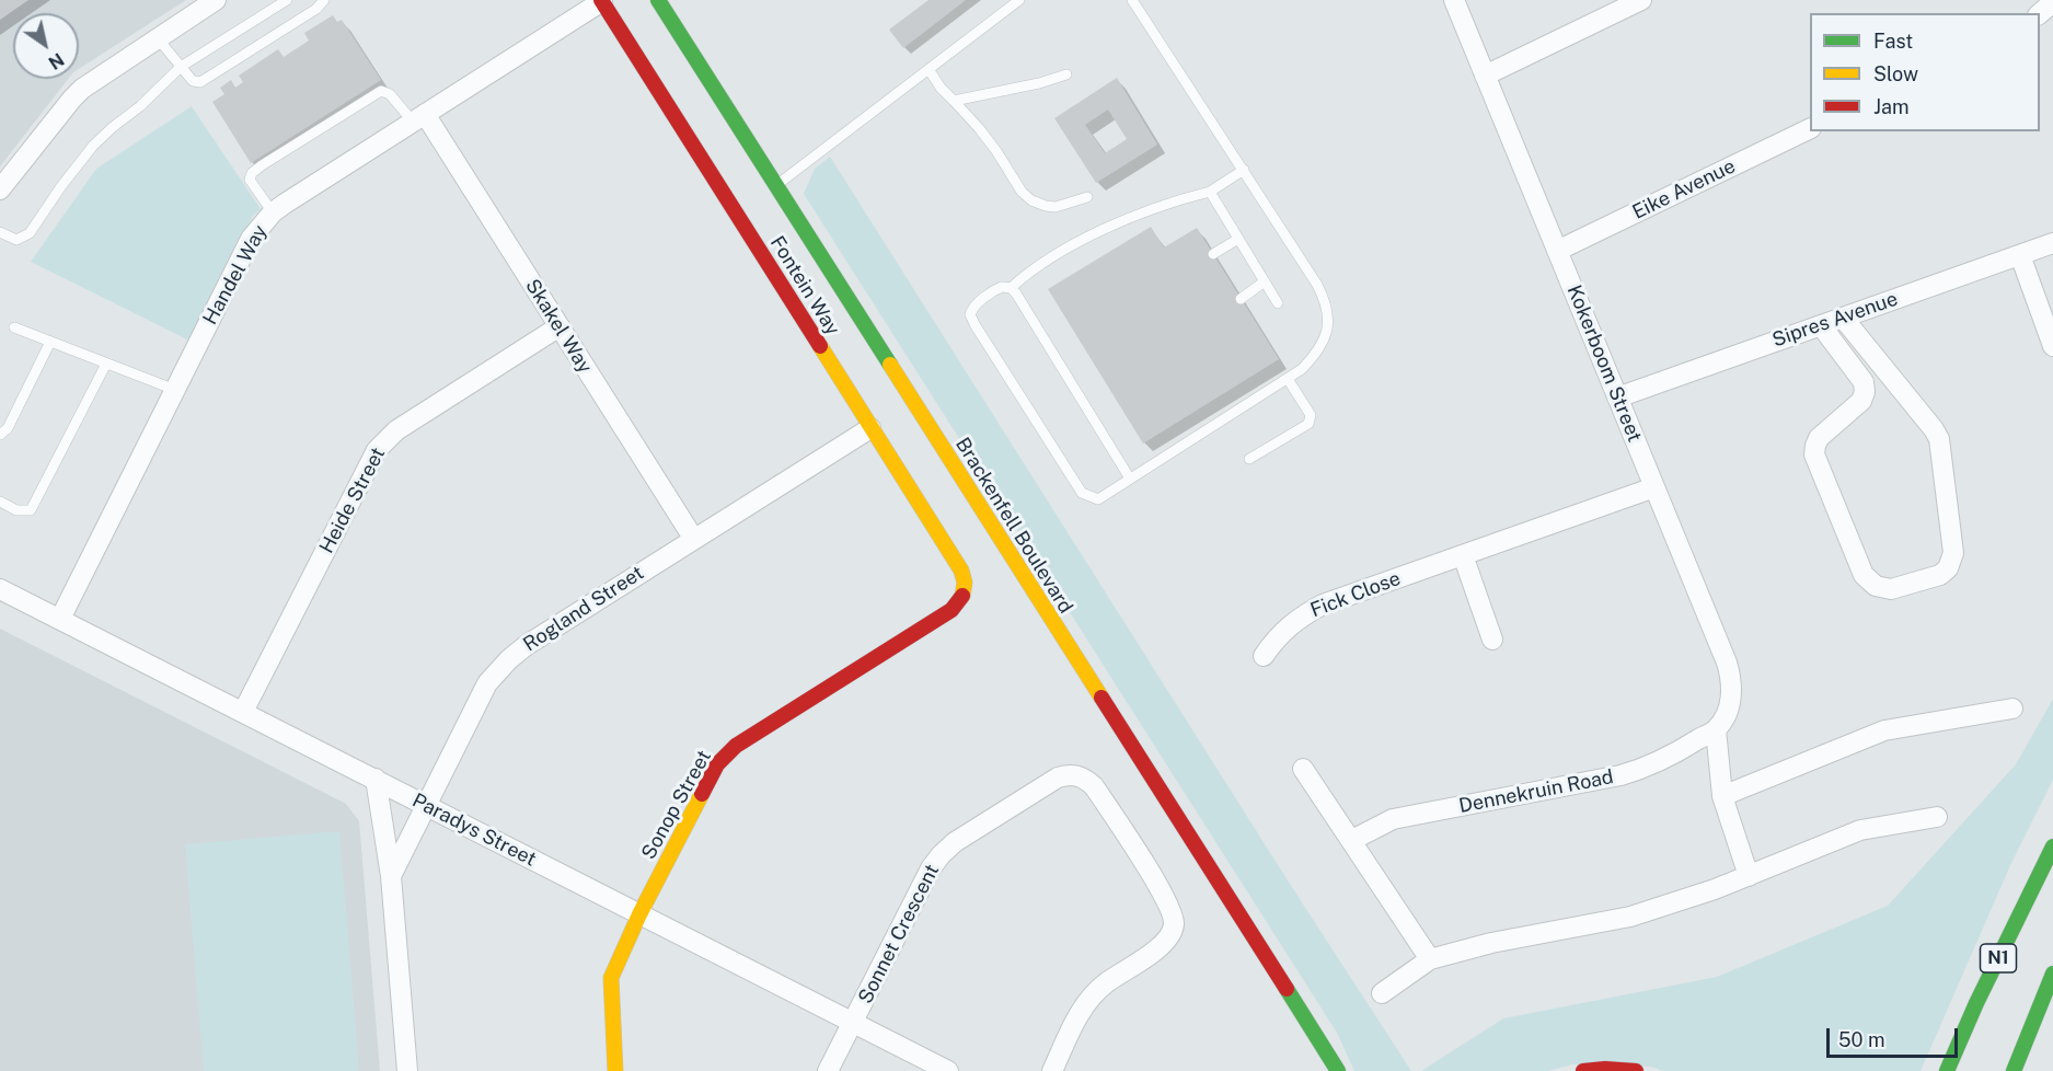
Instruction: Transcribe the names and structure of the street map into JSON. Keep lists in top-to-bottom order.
{
  "streets": {
    "main road": [
      "Fontein Way",
      "Brackenfell Boulevard",
      "Sonop Street",
      "N1"
    ],
    "street": [
      "Eike Avenue",
      "Handel Way",
      "Sipres Avenue",
      "Skakel Way",
      "Kokerboom Street",
      "Heide Street",
      "Fick Close",
      "Rogland Street",
      "Dennekruin Road",
      "Paradys Street",
      "Sonnet Crescent"
    ]
  },
  "crossings": [
    ["Eike Avenue", "Kokerboom Street"],
    ["Handel Way", "Fontein Way"],
    ["Handel Way", "Skakel Way"],
    ["Handel Way", "Paradys Street"],
    ["Fontein Way", "Rogland Street"],
    ["Fontein Way", "Sonop Street"],
    ["Sipres Avenue", "Kokerboom Street"],
    ["Skakel Way", "Heide Street"],
    ["Skakel Way", "Rogland Street"],
    ["Kokerboom Street", "Fick Close"],
    ["Kokerboom Street", "Dennekruin Road"],
    ["Heide Street", "Paradys Street"],
    ["Rogland Street", "Paradys Street"],
    ["Sonop Street", "Paradys Street"],
    ["Paradys Street", "Sonnet Crescent"]
  ],
  "legend": ["Fast", "Slow", "Jam"],
  "scale_bar": "50 m",
  "north": "bottom right"
}
